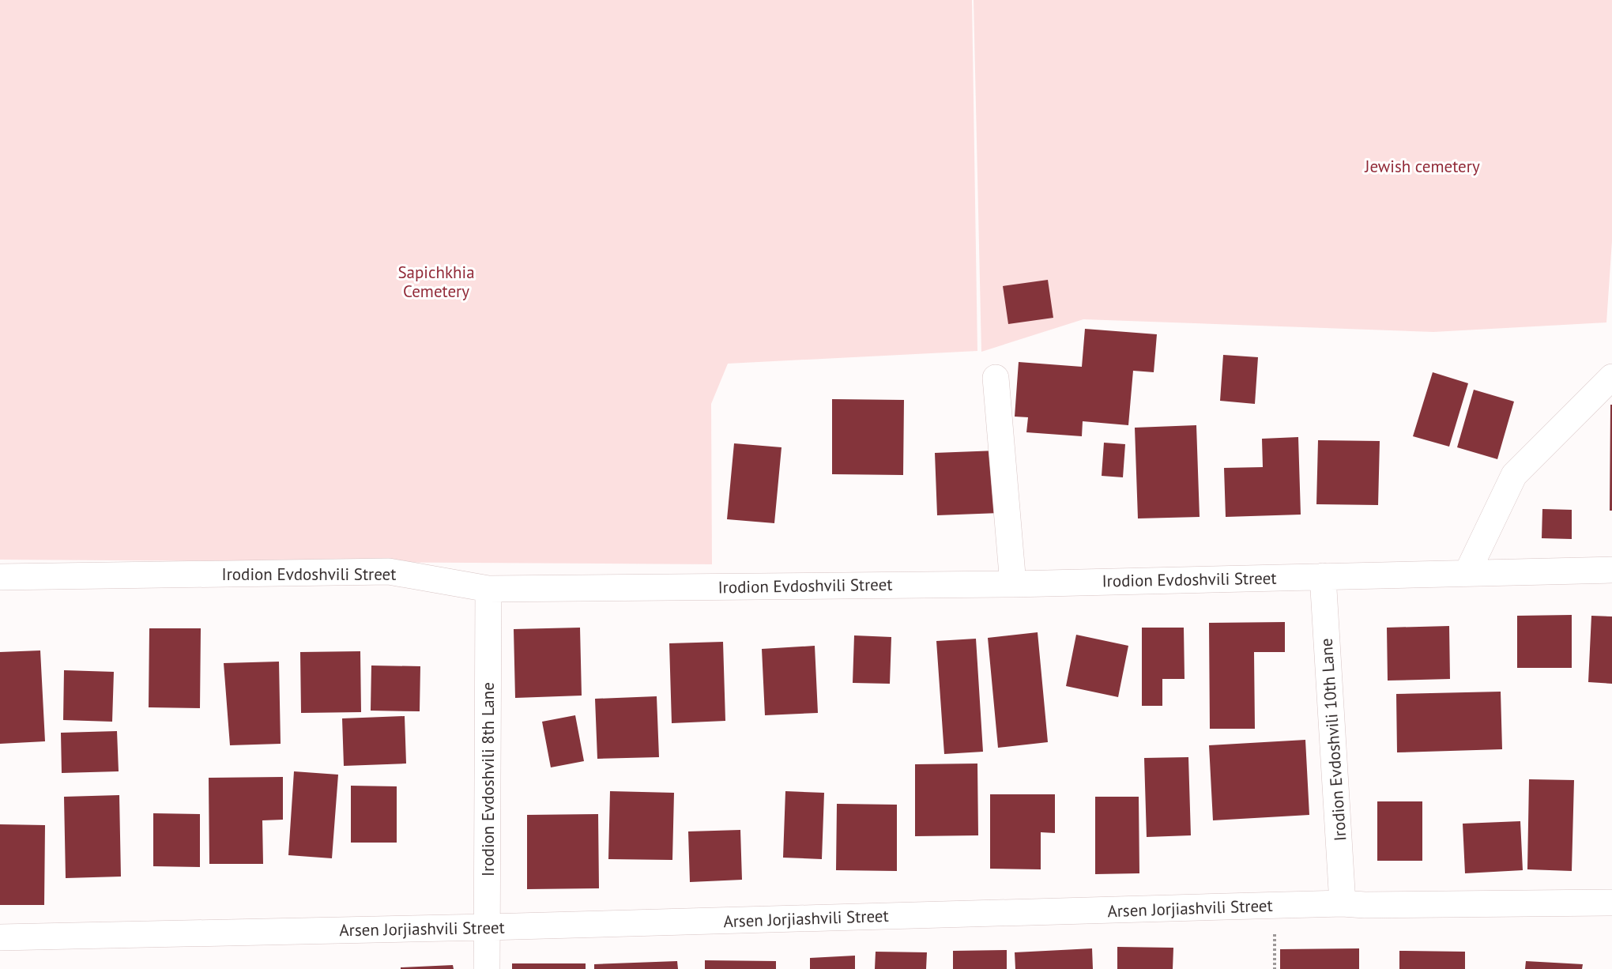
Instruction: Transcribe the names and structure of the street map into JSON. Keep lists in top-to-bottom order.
{
  "streets": {
    "street": [
      "Irodion Evdoshvili Street",
      "Irodion Evdoshvili 10th Lane",
      "Irodion Evdoshvili 8th Lane",
      "Arsen Jorjiashvili Street"
    ]
  },
  "crossings": [
    ["Irodion Evdoshvili Street", "Irodion Evdoshvili 10th Lane"],
    ["Irodion Evdoshvili Street", "Irodion Evdoshvili 8th Lane"],
    ["Irodion Evdoshvili 10th Lane", "Arsen Jorjiashvili Street"],
    ["Irodion Evdoshvili 8th Lane", "Arsen Jorjiashvili Street"]
  ],
  "parks": ["Jewish cemetery", "Sapichkhia Cemetery"]
}
